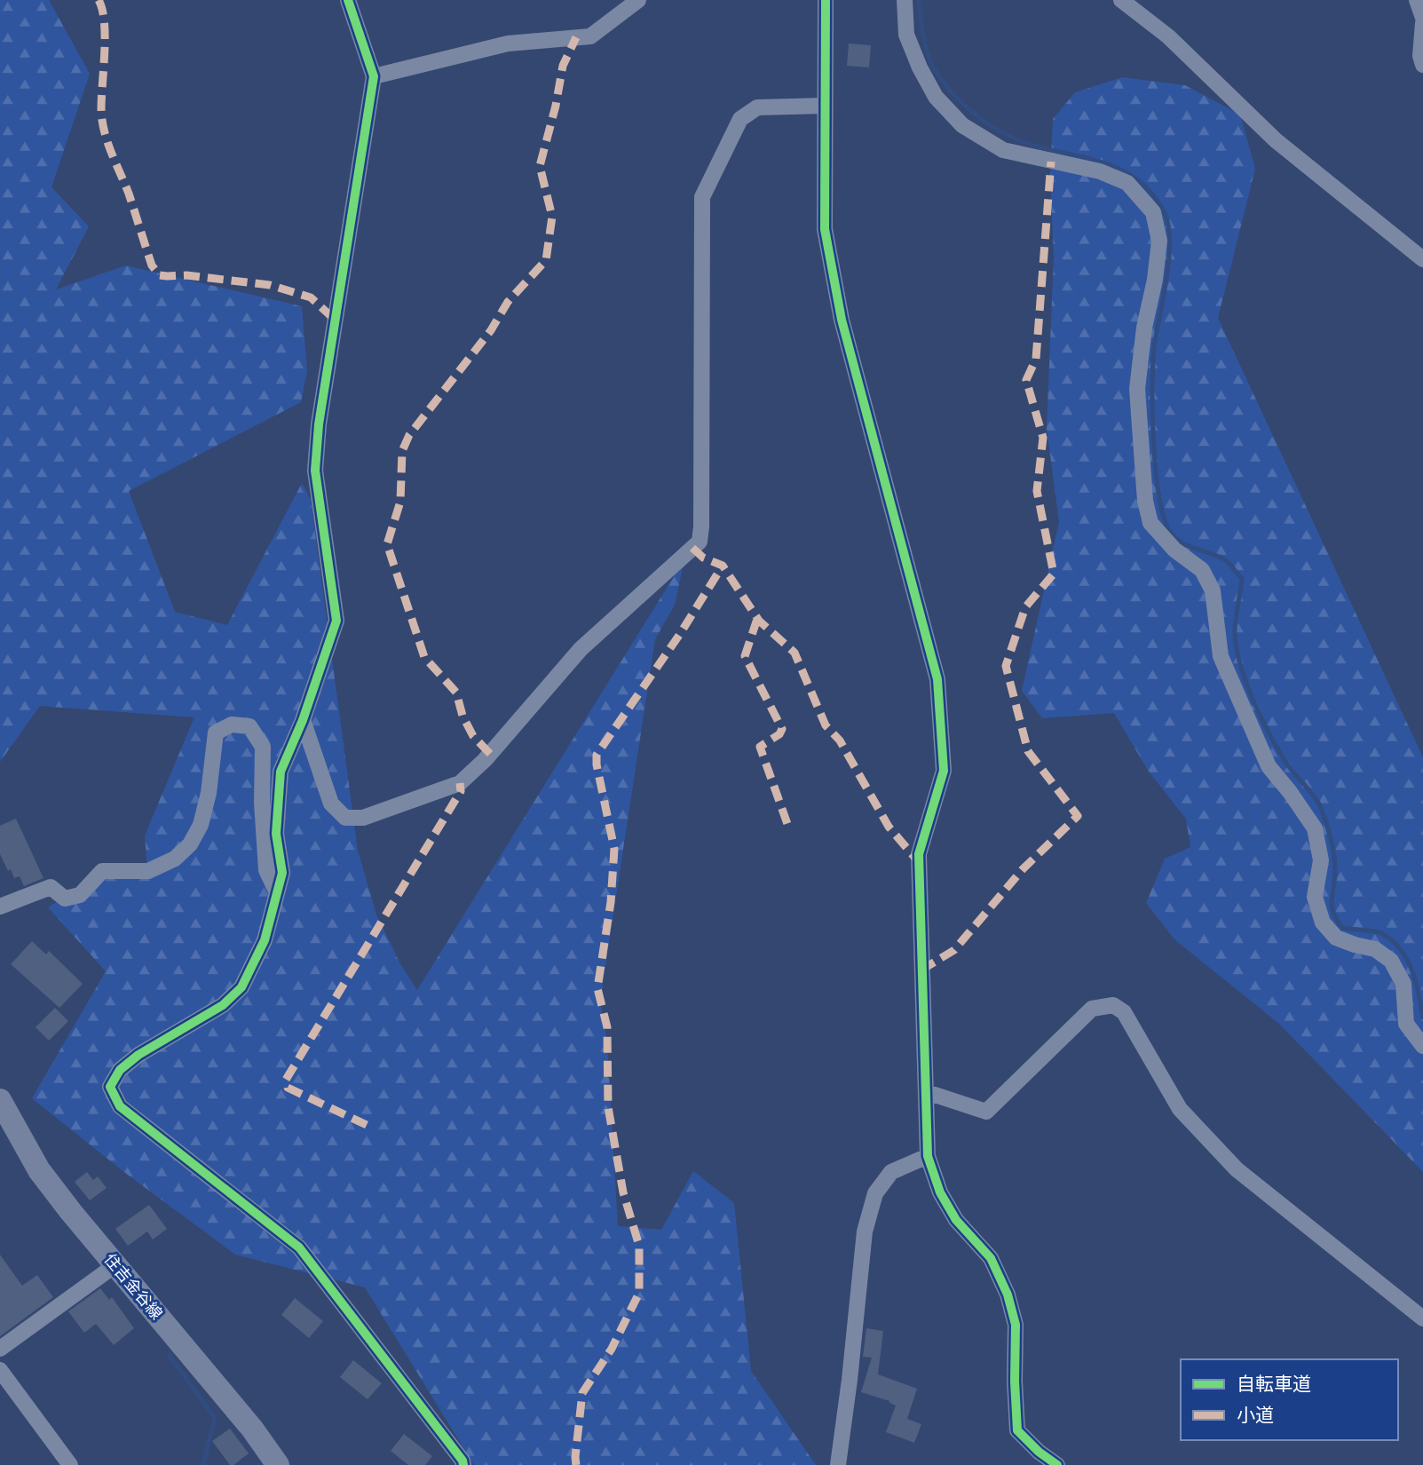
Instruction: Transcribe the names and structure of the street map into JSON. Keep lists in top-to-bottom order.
{
  "streets": {
    "main road": ["住吉金谷線"]
  },
  "legend": ["自転車道", "小道"]
}
